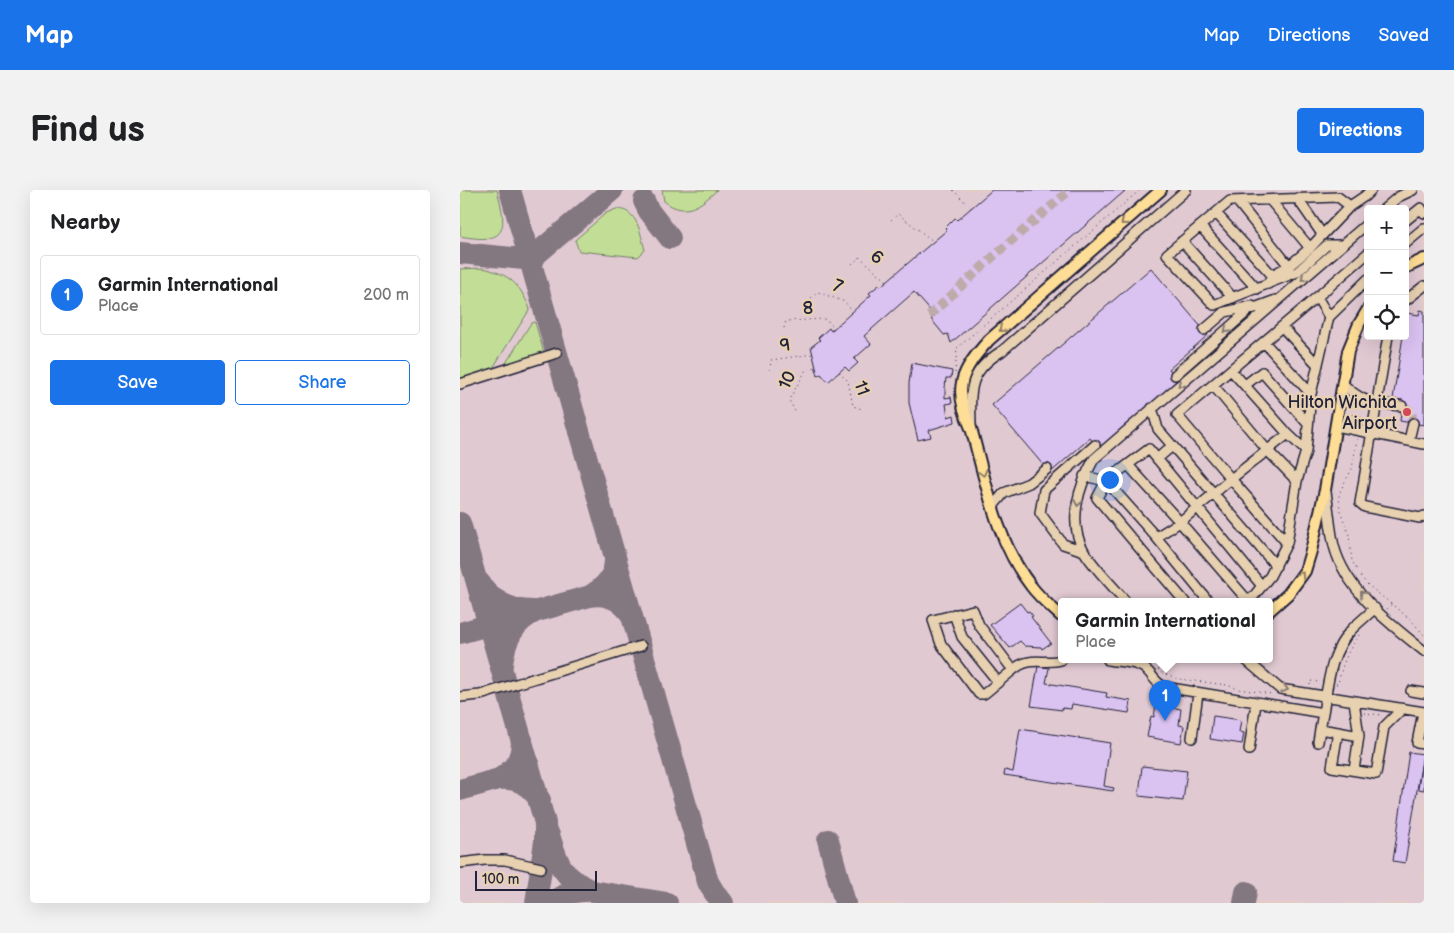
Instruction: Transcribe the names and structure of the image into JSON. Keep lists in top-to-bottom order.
{
  "streets": {
    "path": [
      "6",
      "7",
      "8",
      "9",
      "10",
      "11"
    ]
  },
  "places": ["Hilton Wichita Airport"],
  "scale_bar": "100 m",
  "page": {
    "header": "Map",
    "nav": ["Map", "Directions", "Saved"],
    "buttons": [
      "Directions",
      ["Save", "Share"]
    ],
    "title": "Find us",
    "heading": "Nearby",
    "map_buttons": ["+", "−"],
    "list": [
      {
        "mark": "1",
        "name": "Garmin International",
        "note": "Place",
        "value": "200 m"
      }
    ],
    "popup": ["Garmin International", "Place"],
    "pins": "1",
    "scale": "100 m"
  }
}
